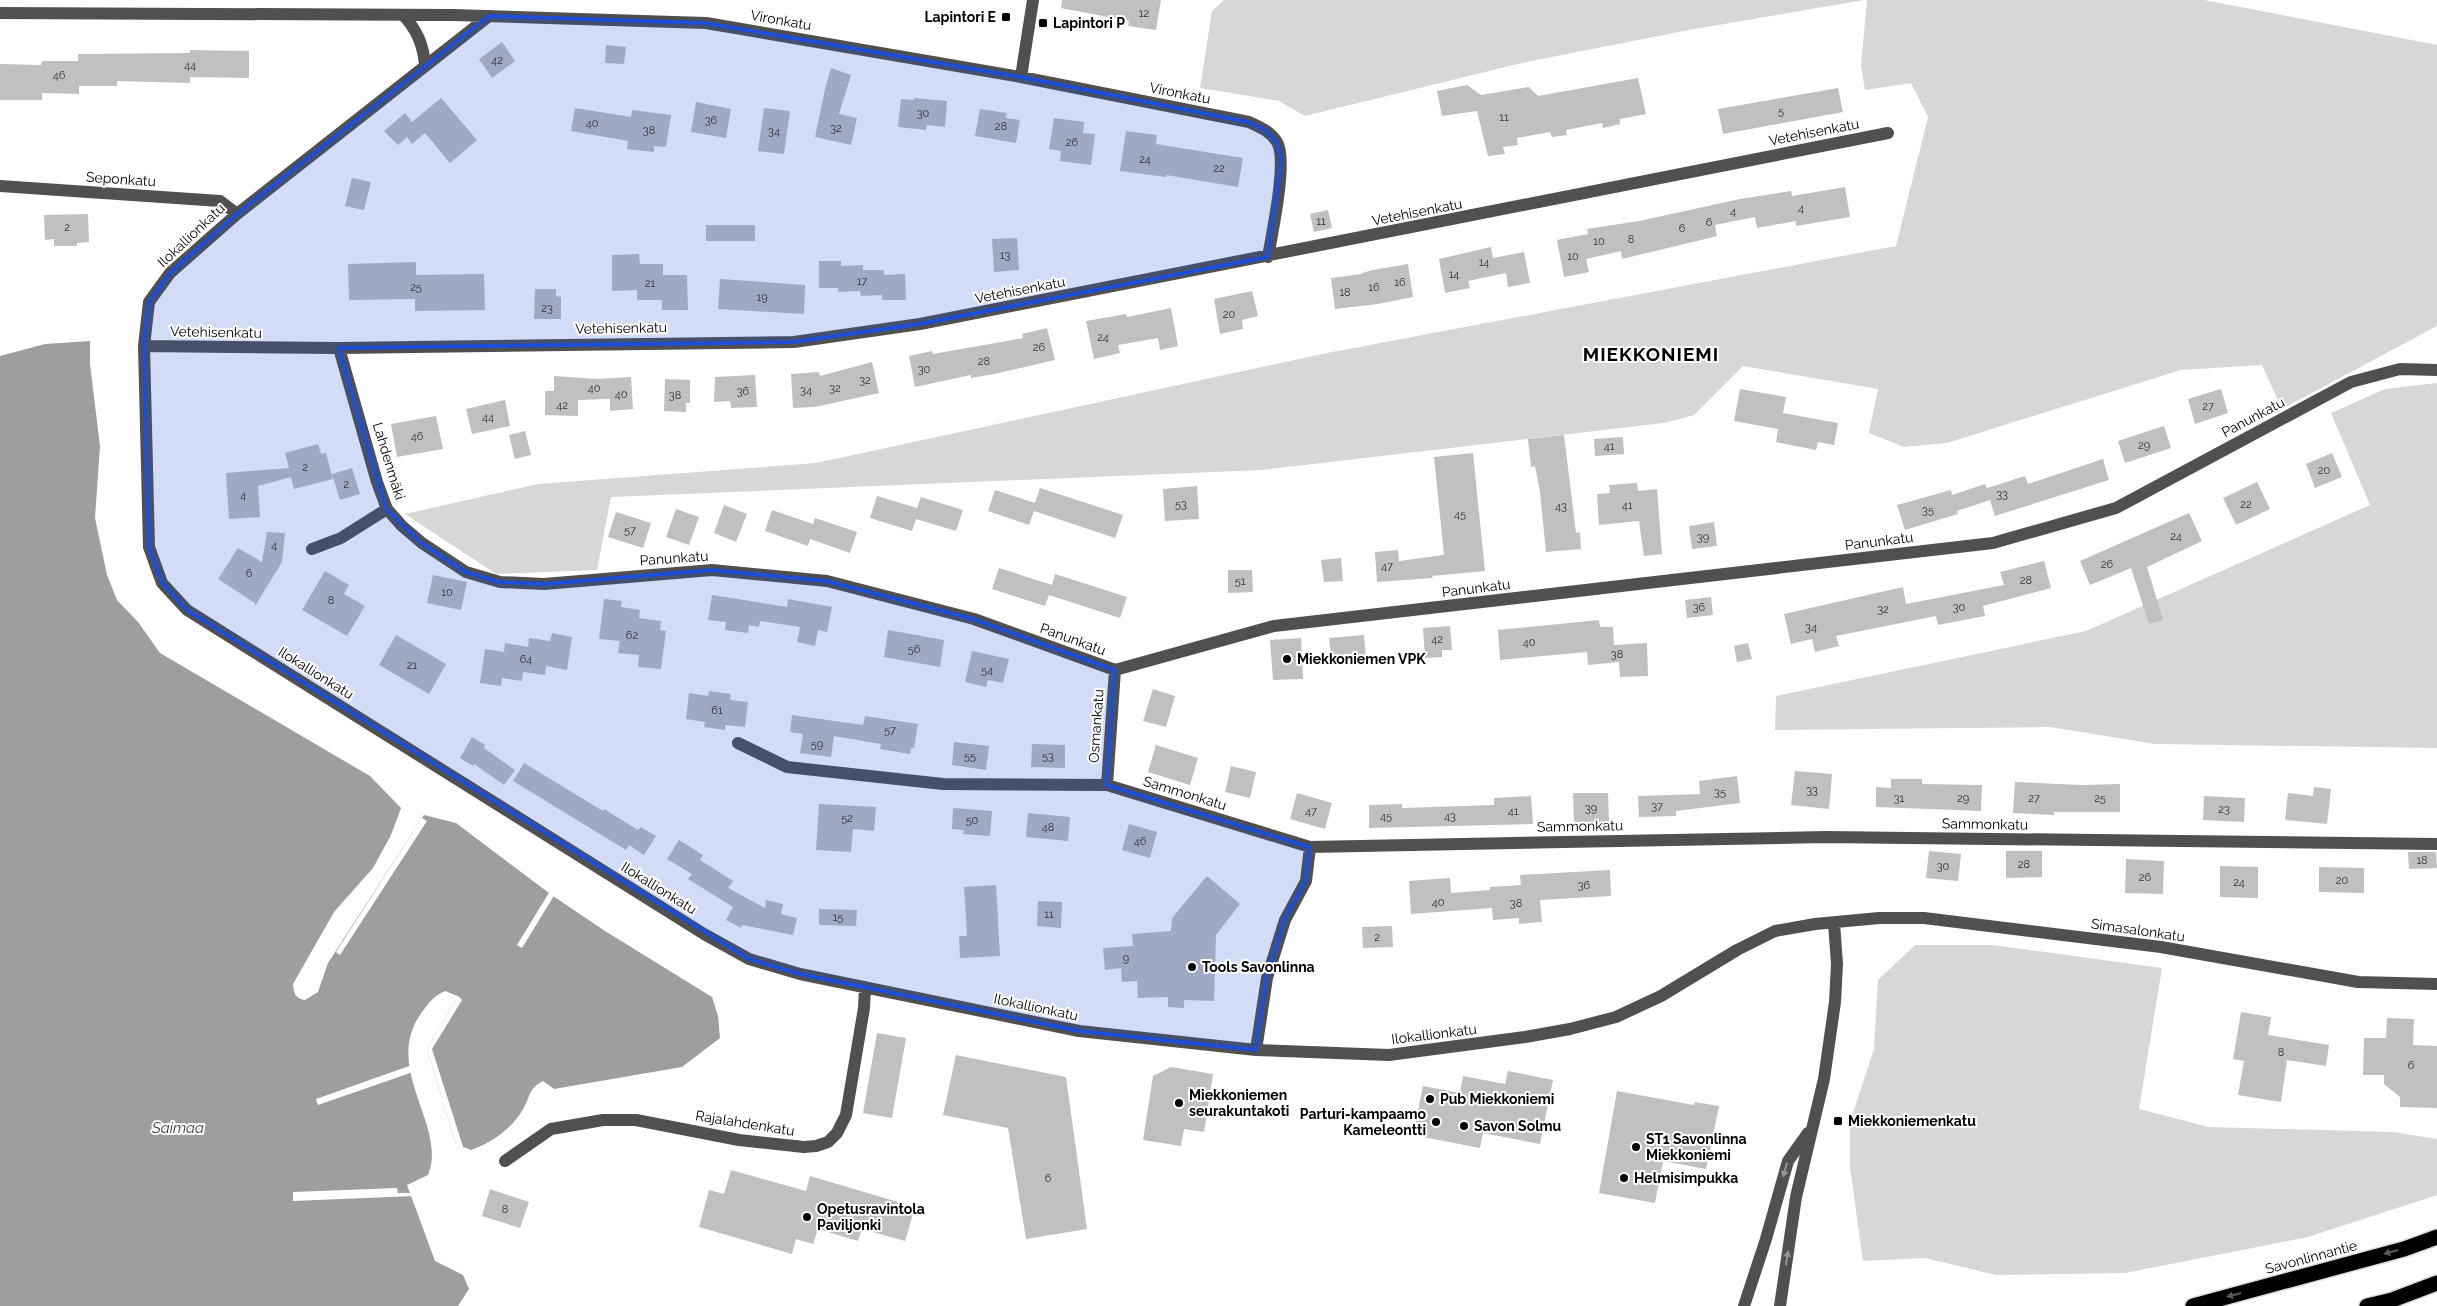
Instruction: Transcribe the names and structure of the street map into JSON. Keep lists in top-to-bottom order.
{
  "streets": {
    "highway": ["Savonlinnantie"],
    "street": [
      "Vironkatu",
      "Vetehisenkatu",
      "Seponkatu",
      "Ilokallionkatu",
      "Panunkatu",
      "Lahdenmäki",
      "Osmankatu",
      "Sammonkatu",
      "Simasalonkatu",
      "Rajalahdenkatu"
    ]
  },
  "crossings": [
    ["Vironkatu", "Vetehisenkatu"],
    ["Vironkatu", "Ilokallionkatu"],
    ["Vetehisenkatu", "Ilokallionkatu"],
    ["Vetehisenkatu", "Lahdenmäki"],
    ["Seponkatu", "Ilokallionkatu"],
    ["Ilokallionkatu", "Simasalonkatu"],
    ["Ilokallionkatu", "Rajalahdenkatu"],
    ["Panunkatu", "Lahdenmäki"],
    ["Panunkatu", "Osmankatu"],
    ["Osmankatu", "Sammonkatu"]
  ],
  "one_way": ["Savonlinnantie"],
  "districts": ["MIEKKONIEMI"],
  "water": ["Saimaa"],
  "places": {
    "transit": ["Lapintori E", "Lapintori P", "Miekkoniemenkatu"],
    "other": [
      "Miekkoniemen VPK",
      "Tools Savonlinna",
      "Pub Miekkoniemi",
      "Miekkoniemen seurakuntakoti",
      "Parturi-kampaamo Kameleontti",
      "Savon Solmu",
      "ST1 Savonlinna Miekkoniemi",
      "Helmisimpukka",
      "Opetusravintola Paviljonki"
    ]
  },
  "house_numbers": [
    "12",
    "42",
    "44",
    "46",
    "5",
    "30",
    "11",
    "36",
    "40",
    "28",
    "32",
    "38",
    "34",
    "26",
    "24",
    "22",
    "4",
    "4",
    "11",
    "6",
    "2",
    "6",
    "8",
    "10",
    "13",
    "10",
    "14",
    "14",
    "17",
    "16",
    "21",
    "25",
    "16",
    "18",
    "19",
    "23",
    "20",
    "24",
    "26",
    "28",
    "30",
    "32",
    "40",
    "32",
    "34",
    "36",
    "40",
    "38",
    "42",
    "27",
    "44",
    "46",
    "29",
    "41",
    "2",
    "20",
    "2",
    "33",
    "4",
    "53",
    "22",
    "41",
    "43",
    "35",
    "45",
    "57",
    "24",
    "39",
    "4",
    "26",
    "47",
    "6",
    "28",
    "51",
    "10",
    "8",
    "36",
    "30",
    "32",
    "34",
    "62",
    "42",
    "40",
    "56",
    "38",
    "64",
    "21",
    "54",
    "61",
    "57",
    "59",
    "55",
    "53",
    "33",
    "35",
    "31",
    "29",
    "27",
    "25",
    "37",
    "39",
    "23",
    "47",
    "41",
    "45",
    "43",
    "52",
    "50",
    "48",
    "46",
    "18",
    "28",
    "30",
    "26",
    "20",
    "24",
    "36",
    "40",
    "38",
    "11",
    "15",
    "2",
    "9",
    "8",
    "6",
    "6",
    "8"
  ]
}
